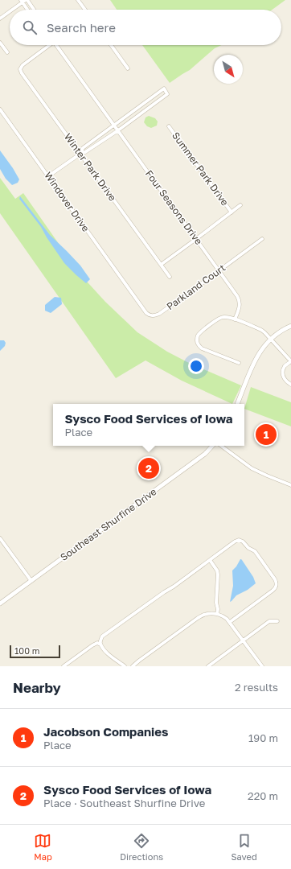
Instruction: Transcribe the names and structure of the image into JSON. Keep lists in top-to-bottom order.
{
  "streets": {
    "street": [
      "Winter Park Drive",
      "Summer Park Drive",
      "Windover Drive",
      "Four Seasons Drive",
      "Parkland Court",
      "Southeast Shurfine Drive"
    ]
  },
  "crossings": [
    ["Windover Drive", "Parkland Court"],
    ["Four Seasons Drive", "Parkland Court"]
  ],
  "scale_bar": "100 m",
  "north": "bottom right",
  "page": {
    "search": "Search here",
    "popup": ["Sysco Food Services of Iowa", "Place"],
    "pins": ["1", "2"],
    "scale": "100 m",
    "heading": ["Nearby", "2 results"],
    "list": [
      {
        "mark": "1",
        "name": "Jacobson Companies",
        "note": "Place",
        "value": "190 m"
      },
      {
        "mark": "2",
        "name": "Sysco Food Services of Iowa",
        "note": "Place · Southeast Shurfine Drive",
        "value": "220 m"
      }
    ],
    "nav": ["Map", "Directions", "Saved"]
  }
}
